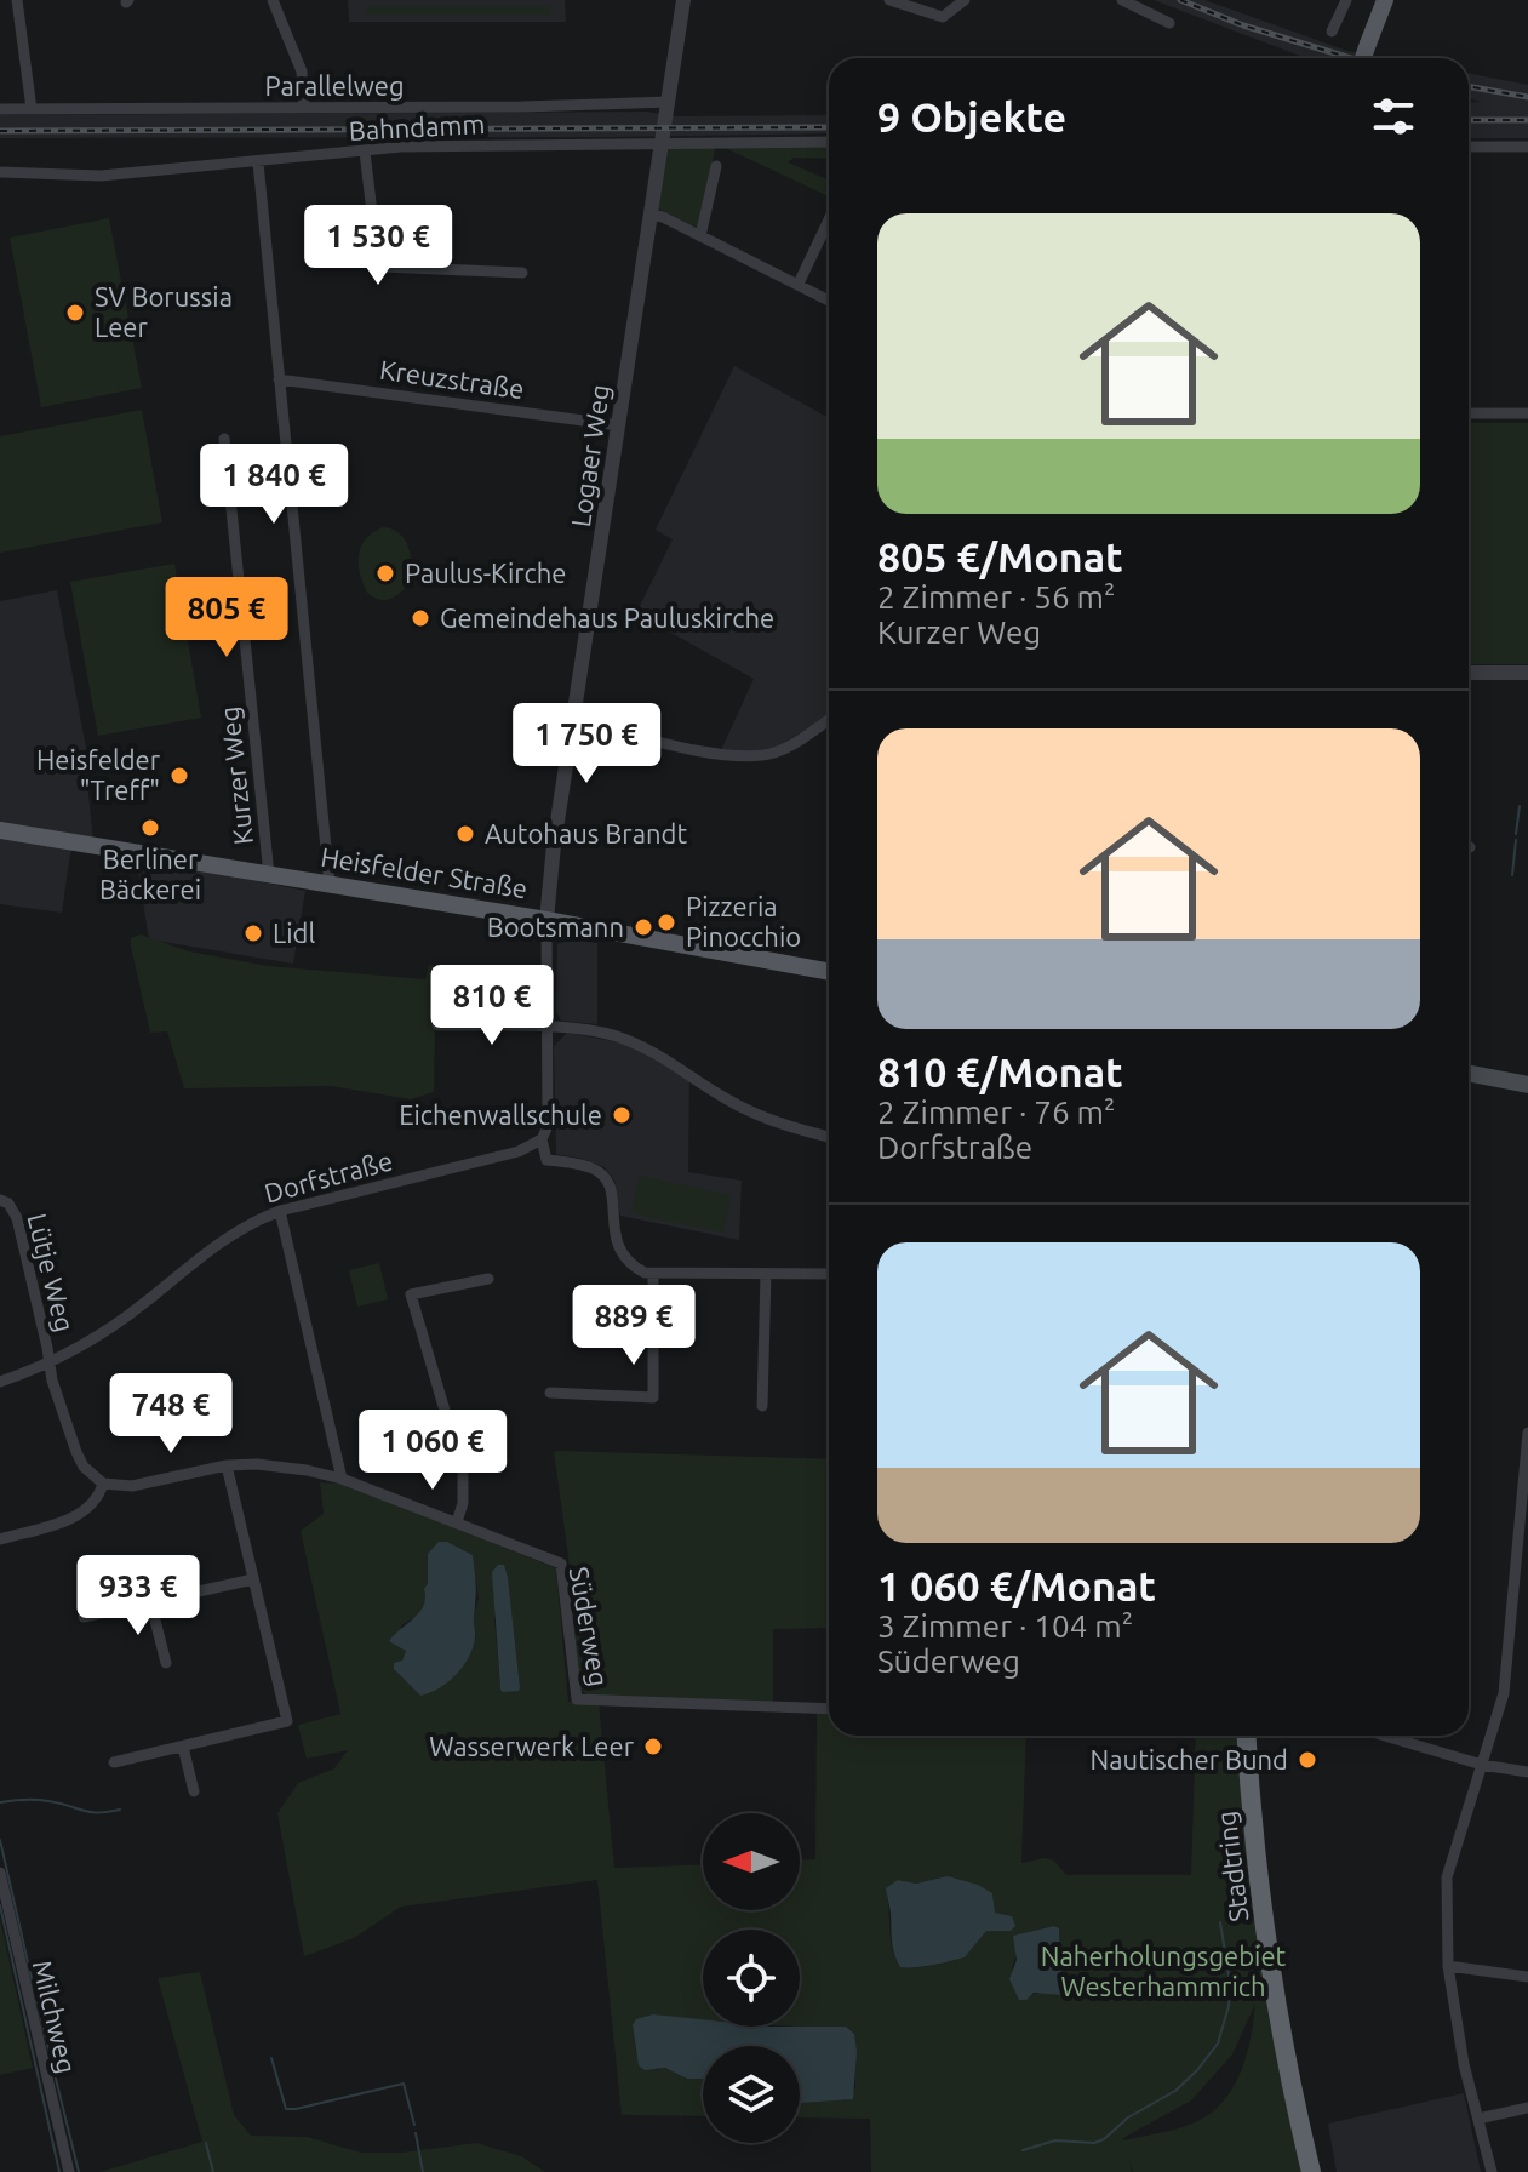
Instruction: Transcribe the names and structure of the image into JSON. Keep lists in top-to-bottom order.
{
  "streets": {
    "highway": ["Stadtring"],
    "main road": ["Heisfelder Straße"],
    "street": [
      "Parallelweg",
      "Bahndamm",
      "Kreuzstraße",
      "Logaer Weg",
      "Kurzer Weg",
      "Dorfstraße",
      "Lütje Weg",
      "Süderweg",
      "Milchweg"
    ]
  },
  "crossings": [
    ["Parallelweg", "Logaer Weg"],
    ["Bahndamm", "Logaer Weg"],
    ["Kreuzstraße", "Logaer Weg"],
    ["Logaer Weg", "Heisfelder Straße"],
    ["Kurzer Weg", "Heisfelder Straße"],
    ["Dorfstraße", "Lütje Weg"]
  ],
  "parks": ["Naherholungsgebiet Westerhammrich"],
  "places": [
    "SV Borussia Leer",
    "Paulus-Kirche",
    "Gemeindehaus Pauluskirche",
    "Heisfelder \"Treff\"",
    "Berliner Bäckerei",
    "Autohaus Brandt",
    "Pizzeria Pinocchio",
    "Bootsmann",
    "Lidl",
    "Eichenwallschule",
    "Wasserwerk Leer",
    "Nautischer Bund"
  ],
  "north": "left",
  "page": {
    "heading": "9 Objekte",
    "list": [
      {
        "name": "805 €/Monat",
        "note": "2 Zimmer · 56 m² · Kurzer Weg"
      },
      {
        "name": "810 €/Monat",
        "note": "2 Zimmer · 76 m² · Dorfstraße"
      },
      {
        "name": "1 060 €/Monat",
        "note": "3 Zimmer · 104 m² · Süderweg"
      }
    ],
    "price": [
      "1 530 €",
      "1 840 €",
      "805 €",
      "1 750 €",
      "810 €",
      "889 €",
      "748 €",
      "1 060 €",
      "933 €"
    ]
  }
}
